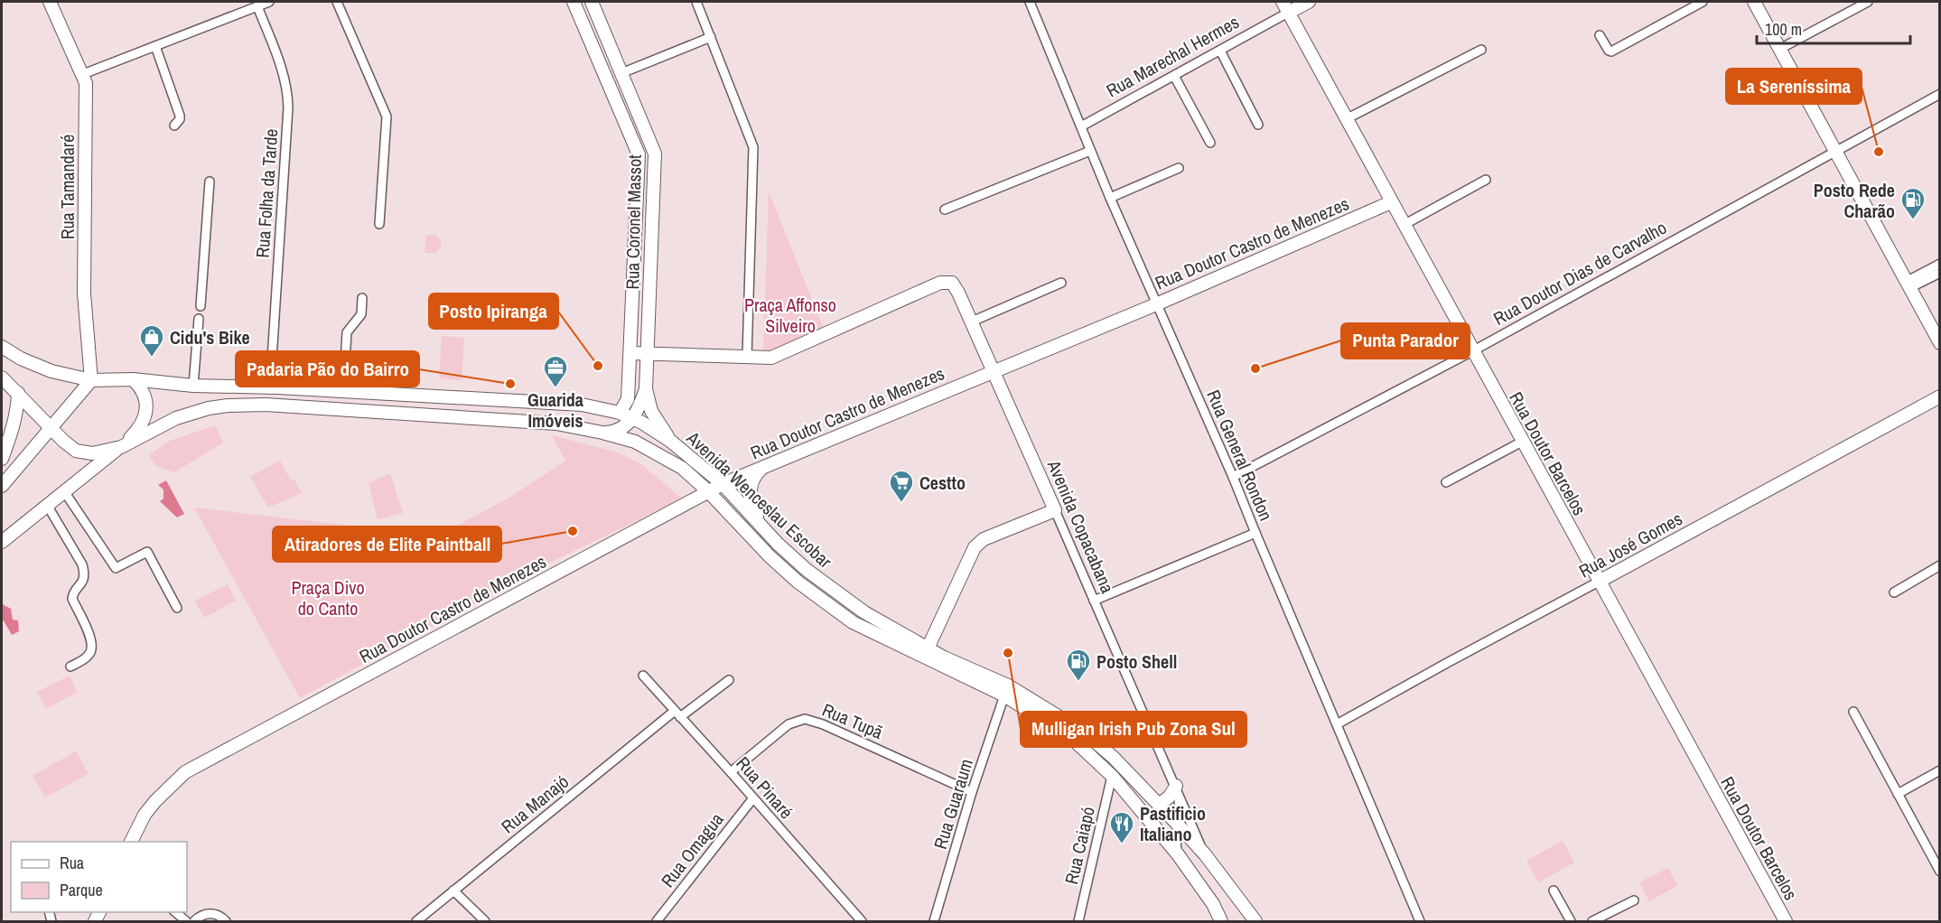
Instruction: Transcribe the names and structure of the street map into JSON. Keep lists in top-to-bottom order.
{
  "streets": {
    "street": [
      "Rua Marechal Hermes",
      "Rua Tamandaré",
      "Rua Folha da Tarde",
      "Rua Coronel Massot",
      "Rua Doutor Castro de Menezes",
      "Rua Doutor Dias de Carvalho",
      "Rua Doutor Barcelos",
      "Rua General Rondon",
      "Avenida Wenceslau Escobar",
      "Avenida Copacabana",
      "Rua José Gomes",
      "Rua Tupã",
      "Rua Pinaré",
      "Rua Manajó",
      "Rua Guaraum",
      "Rua Caiapó",
      "Rua Omagua"
    ]
  },
  "crossings": [
    ["Rua Marechal Hermes", "Rua Doutor Barcelos"],
    ["Rua Marechal Hermes", "Rua General Rondon"],
    ["Rua Tamandaré", "Avenida Wenceslau Escobar"],
    ["Rua Folha da Tarde", "Avenida Wenceslau Escobar"],
    ["Rua Coronel Massot", "Avenida Wenceslau Escobar"],
    ["Rua Doutor Castro de Menezes", "Rua Doutor Barcelos"],
    ["Rua Doutor Castro de Menezes", "Rua General Rondon"],
    ["Rua Doutor Castro de Menezes", "Avenida Wenceslau Escobar"],
    ["Rua Doutor Castro de Menezes", "Avenida Copacabana"],
    ["Rua Doutor Dias de Carvalho", "Rua Doutor Barcelos"],
    ["Rua Doutor Dias de Carvalho", "Rua General Rondon"],
    ["Rua Doutor Barcelos", "Rua José Gomes"],
    ["Rua General Rondon", "Rua José Gomes"],
    ["Avenida Wenceslau Escobar", "Avenida Copacabana"],
    ["Avenida Wenceslau Escobar", "Rua Guaraum"],
    ["Avenida Wenceslau Escobar", "Rua Caiapó"],
    ["Rua Tupã", "Rua Pinaré"],
    ["Rua Tupã", "Rua Guaraum"],
    ["Rua Pinaré", "Rua Manajó"],
    ["Rua Pinaré", "Rua Omagua"]
  ],
  "parks": ["Praça Affonso Silveiro", "Praça Divo do Canto"],
  "places": {
    "other": [
      "La Sereníssima",
      "Posto Ipiranga",
      "Punta Parador",
      "Padaria Pão do Bairro",
      "Atiradores de Elite Paintball",
      "Mulligan Irish Pub Zona Sul"
    ],
    "fuel station": ["Posto Rede Charão", "Posto Shell"],
    "shop": ["Cidu's Bike"],
    "office": ["Guarida Imóveis"],
    "supermarket": ["Cestto"],
    "restaurant": ["Pastificio Italiano"]
  },
  "legend": ["Rua", "Parque"],
  "scale_bar": "100 m"
}
